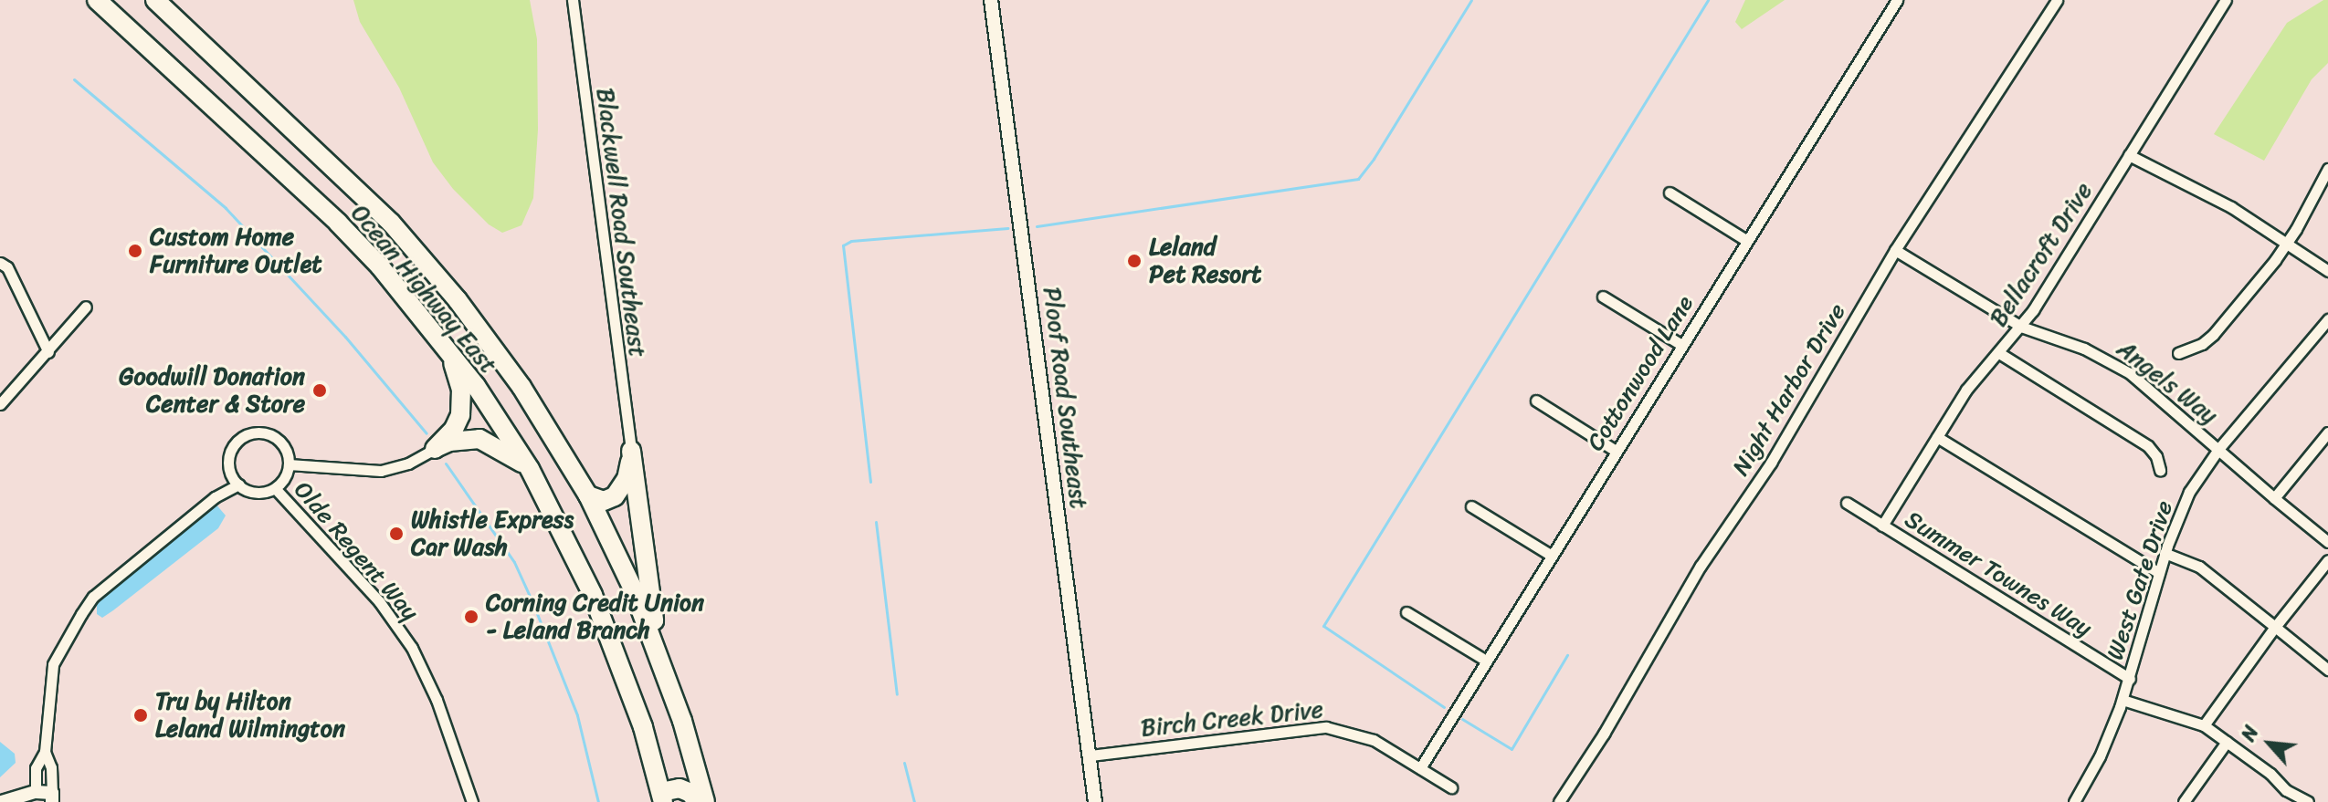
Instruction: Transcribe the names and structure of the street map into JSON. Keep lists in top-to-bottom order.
{
  "streets": {
    "highway": ["Ocean Highway East"],
    "street": [
      "Blackwell Road Southeast",
      "Bellacroft Drive",
      "Cottonwood Lane",
      "Angels Way",
      "Night Harbor Drive",
      "Ploof Road Southeast",
      "Olde Regent Way",
      "Summer Townes Way",
      "West Gate Drive",
      "Birch Creek Drive"
    ]
  },
  "crossings": [
    ["Bellacroft Drive", "Angels Way"],
    ["Bellacroft Drive", "Summer Townes Way"],
    ["Cottonwood Lane", "Birch Creek Drive"],
    ["Angels Way", "Night Harbor Drive"],
    ["Angels Way", "West Gate Drive"],
    ["Ploof Road Southeast", "Birch Creek Drive"],
    ["Summer Townes Way", "West Gate Drive"]
  ],
  "places": [
    "Custom Home Furniture Outlet",
    "Leland Pet Resort",
    "Goodwill Donation Center & Store",
    "Whistle Express Car Wash",
    "Corning Credit Union - Leland Branch",
    "Tru by Hilton Leland Wilmington"
  ],
  "north": "top left"
}
